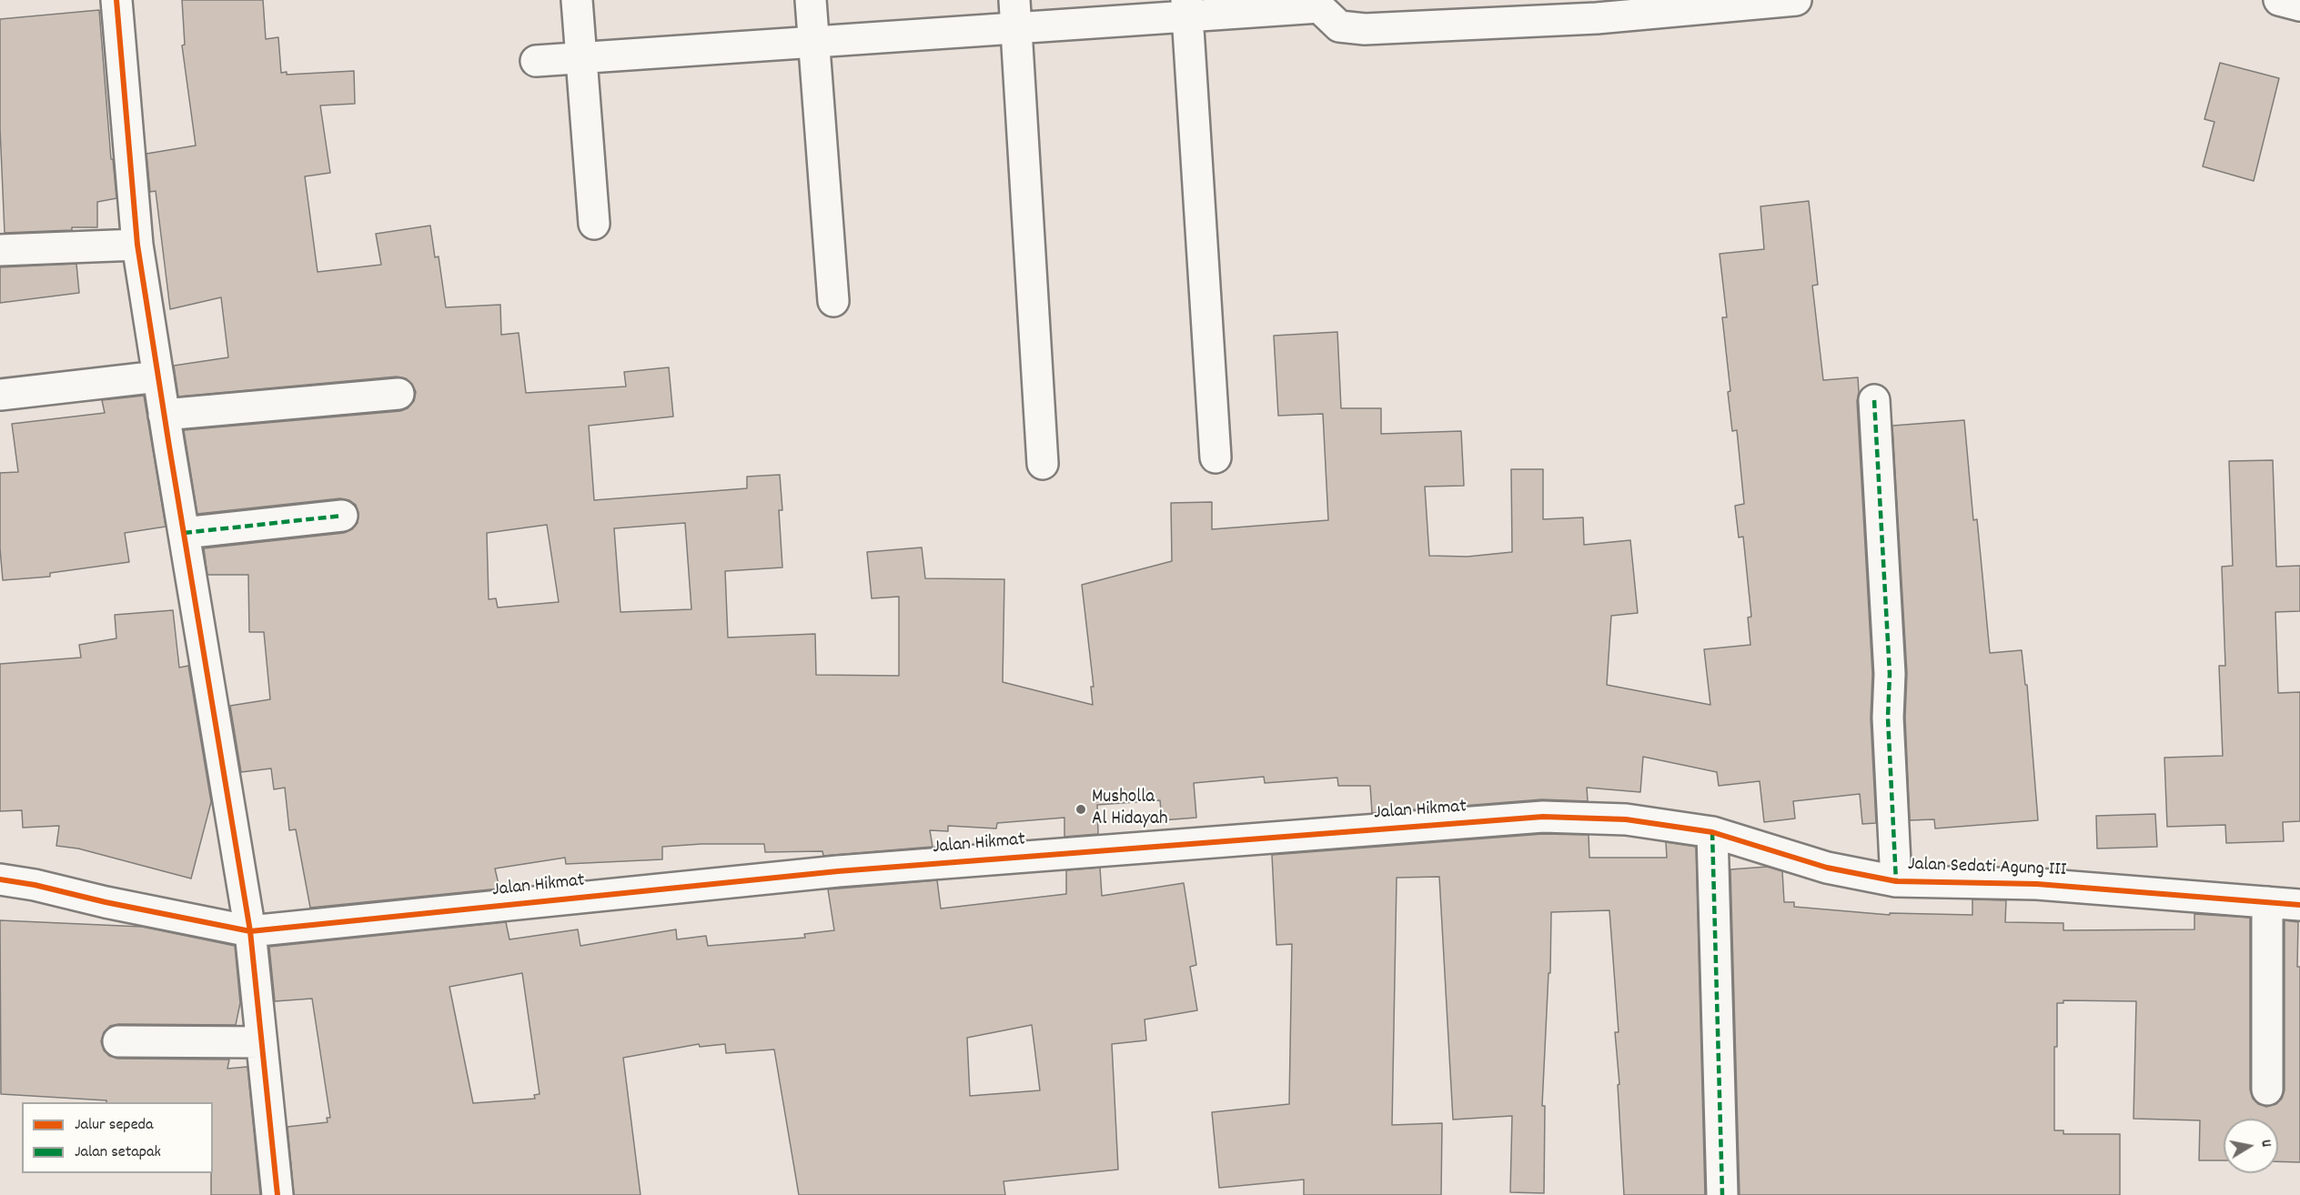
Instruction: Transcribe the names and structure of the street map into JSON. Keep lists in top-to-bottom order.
{
  "streets": {
    "street": ["Jalan Hikmat", "Jalan Sedati Agung III"]
  },
  "crossings": [
    ["Jalan Hikmat", "Jalan Sedati Agung III"]
  ],
  "places": ["Musholla Al Hidayah"],
  "legend": ["Jalur sepeda", "Jalan setapak"],
  "north": "right"
}
